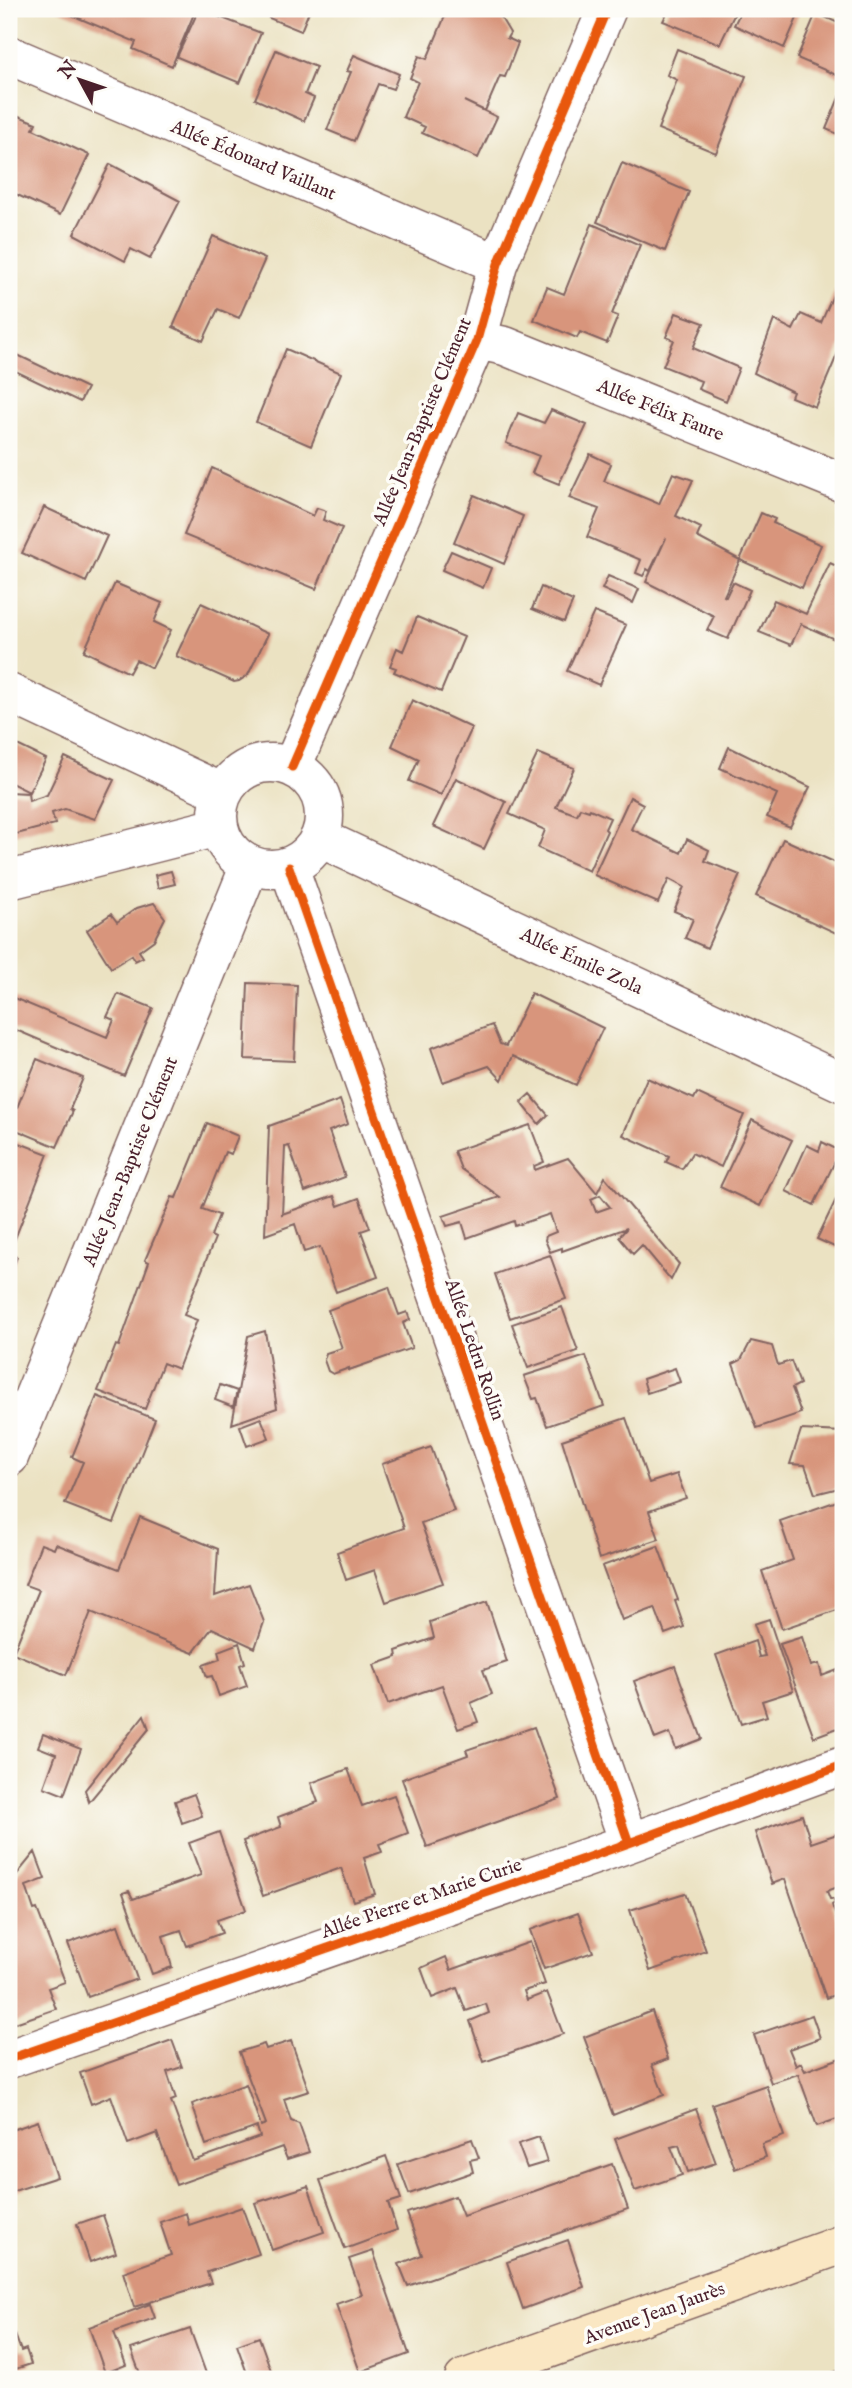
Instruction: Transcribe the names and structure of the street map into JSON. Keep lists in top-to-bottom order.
{
  "streets": {
    "main road": ["Avenue Jean Jaurès"],
    "street": [
      "Allée Édouard Vaillant",
      "Allée Félix Faure",
      "Allée Jean-Baptiste Clément",
      "Allée Émile Zola",
      "Allée Ledru Rollin",
      "Allée Pierre et Marie Curie"
    ]
  },
  "crossings": [
    ["Allée Édouard Vaillant", "Allée Jean-Baptiste Clément"],
    ["Allée Félix Faure", "Allée Jean-Baptiste Clément"],
    ["Allée Jean-Baptiste Clément", "Allée Émile Zola"],
    ["Allée Jean-Baptiste Clément", "Allée Ledru Rollin"],
    ["Allée Émile Zola", "Allée Ledru Rollin"],
    ["Allée Ledru Rollin", "Allée Pierre et Marie Curie"]
  ],
  "north": "top left"
}
